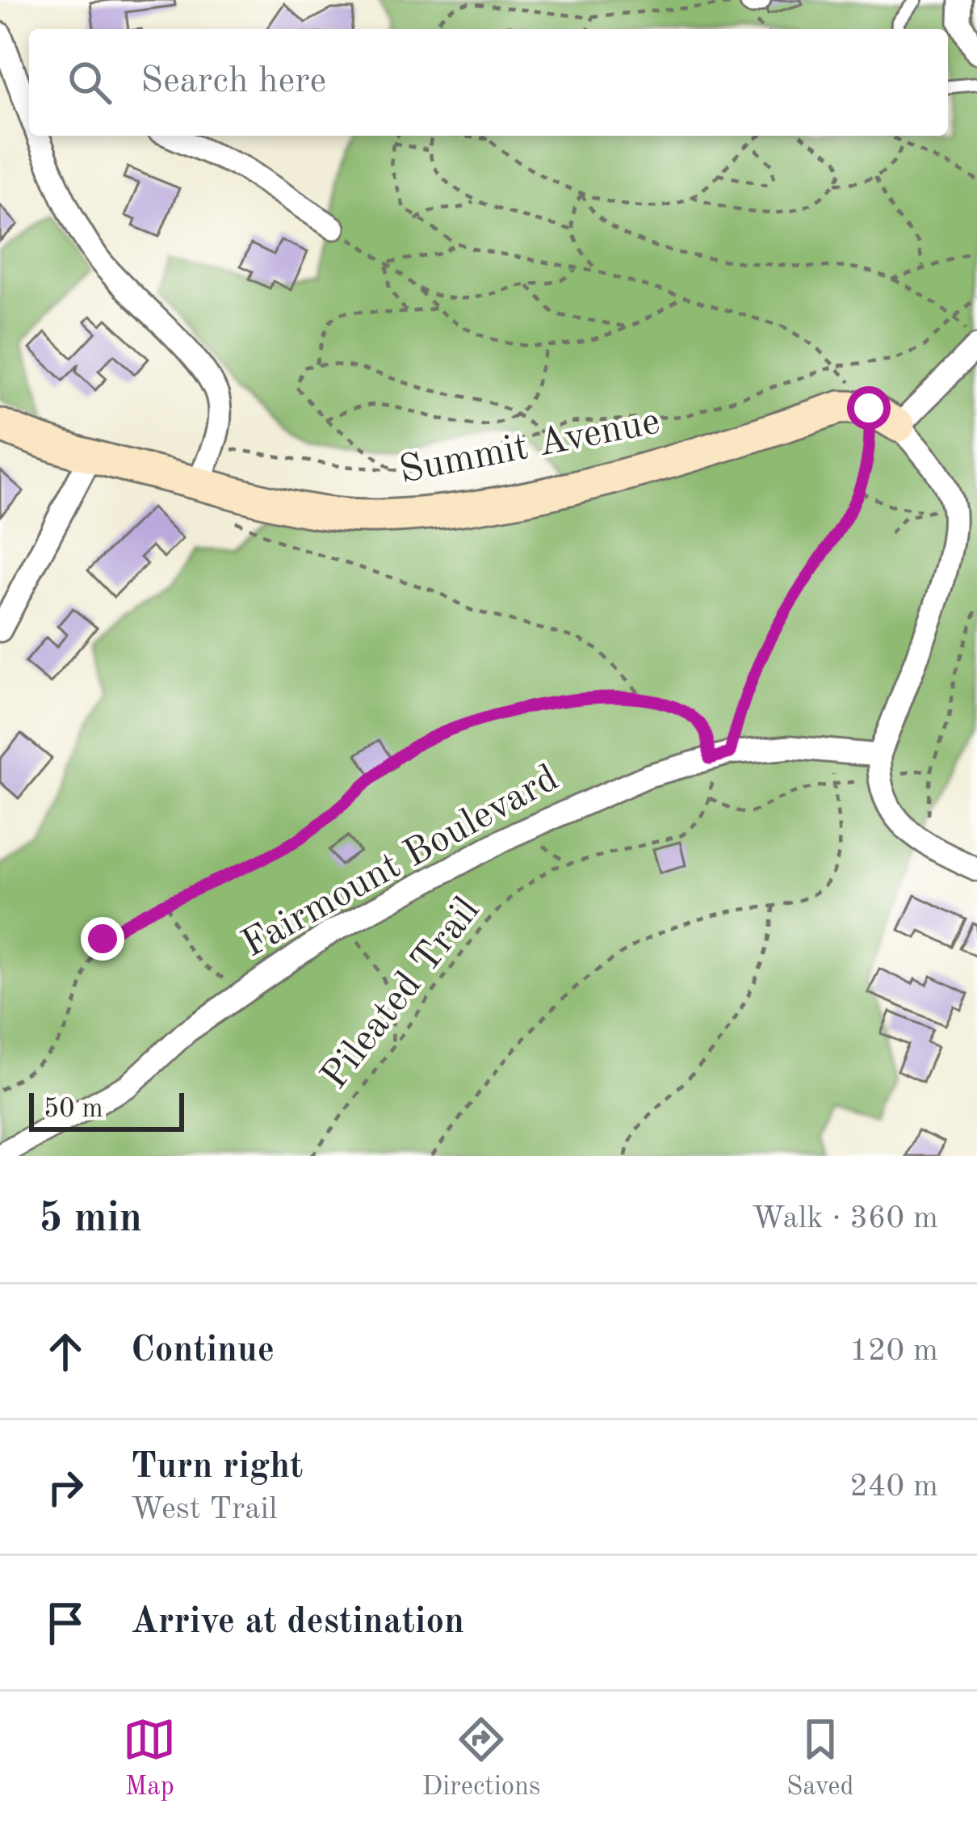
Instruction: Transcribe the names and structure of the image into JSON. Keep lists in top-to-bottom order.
{
  "streets": {
    "street": ["Summit Avenue", "Fairmount Boulevard"],
    "path": ["Pileated Trail"]
  },
  "scale_bar": "50 m",
  "page": {
    "search": "Search here",
    "scale": "50 m",
    "heading": ["5 min", "Walk · 360 m"],
    "list": [
      ["Continue", "120 m"],
      ["Turn right", "West Trail", "240 m"],
      "Arrive at destination"
    ],
    "nav": ["Map", "Directions", "Saved"]
  }
}
